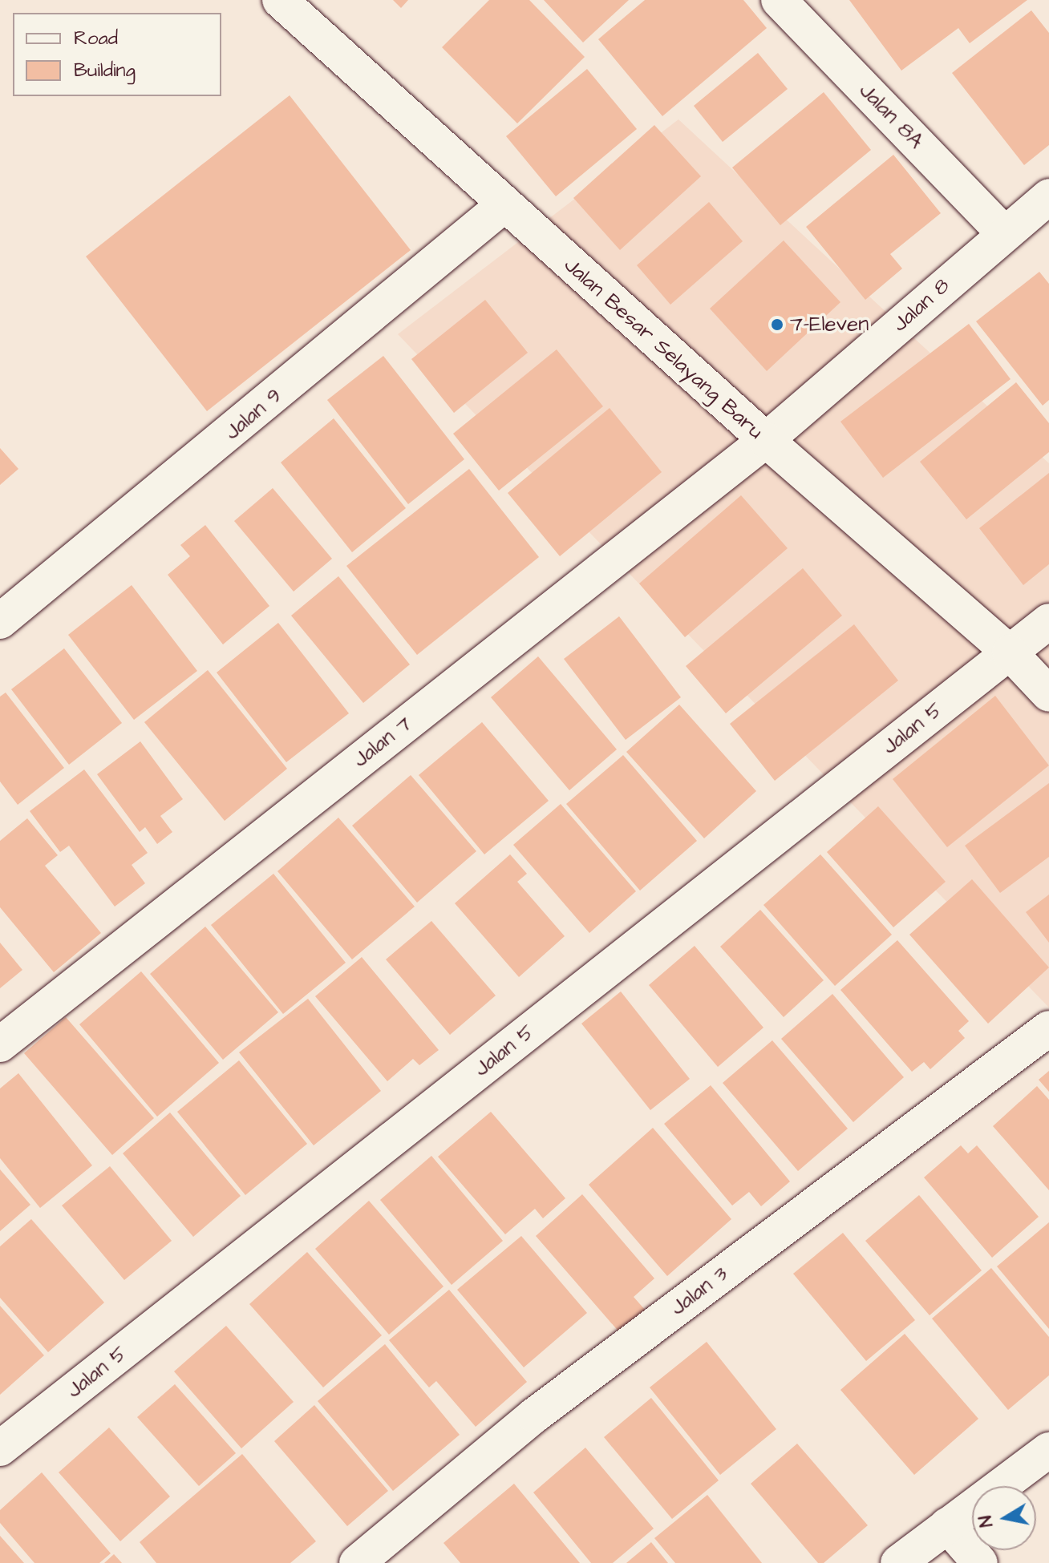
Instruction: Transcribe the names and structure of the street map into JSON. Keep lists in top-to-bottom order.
{
  "streets": {
    "street": [
      "Jalan 8A",
      "Jalan 8",
      "Jalan Besar Selayang Baru",
      "Jalan 9",
      "Jalan 5",
      "Jalan 7",
      "Jalan 3"
    ]
  },
  "crossings": [
    ["Jalan 8A", "Jalan 8"],
    ["Jalan 8", "Jalan Besar Selayang Baru"],
    ["Jalan 8", "Jalan 7"],
    ["Jalan Besar Selayang Baru", "Jalan 9"],
    ["Jalan Besar Selayang Baru", "Jalan 5"],
    ["Jalan Besar Selayang Baru", "Jalan 7"]
  ],
  "places": ["7-Eleven"],
  "legend": ["Road", "Building"],
  "north": "left"
}
